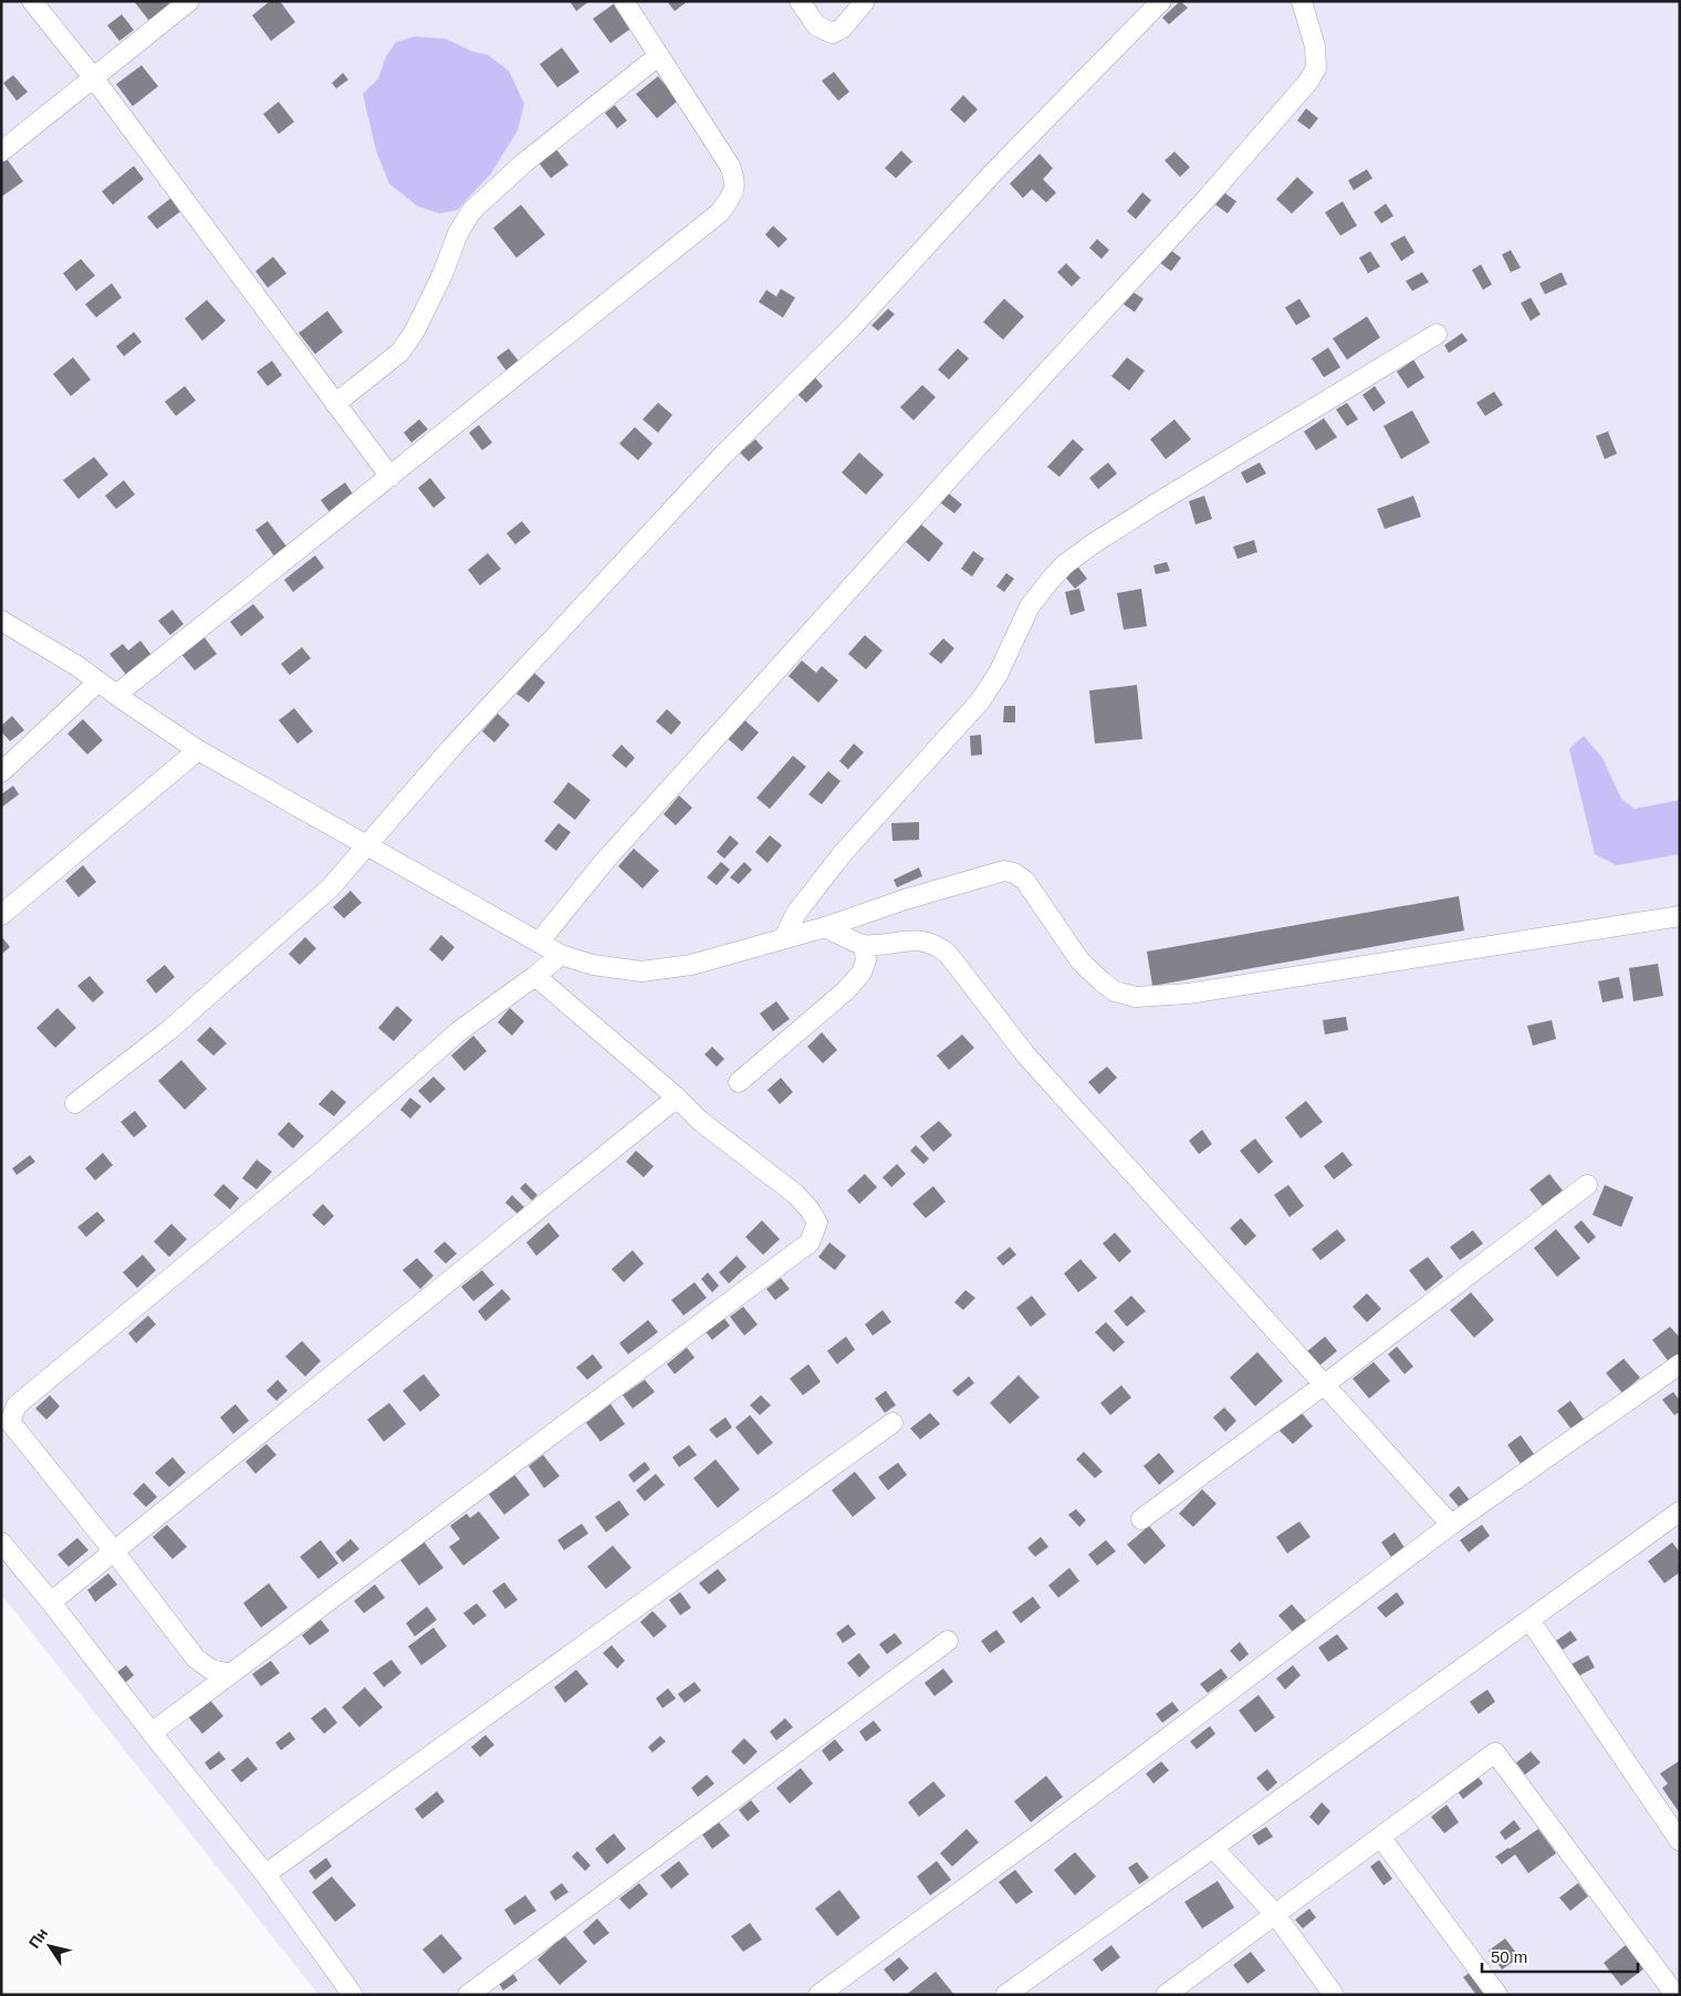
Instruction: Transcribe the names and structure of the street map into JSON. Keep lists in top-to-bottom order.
{
  "scale_bar": "50 m",
  "north": "top left"
}
